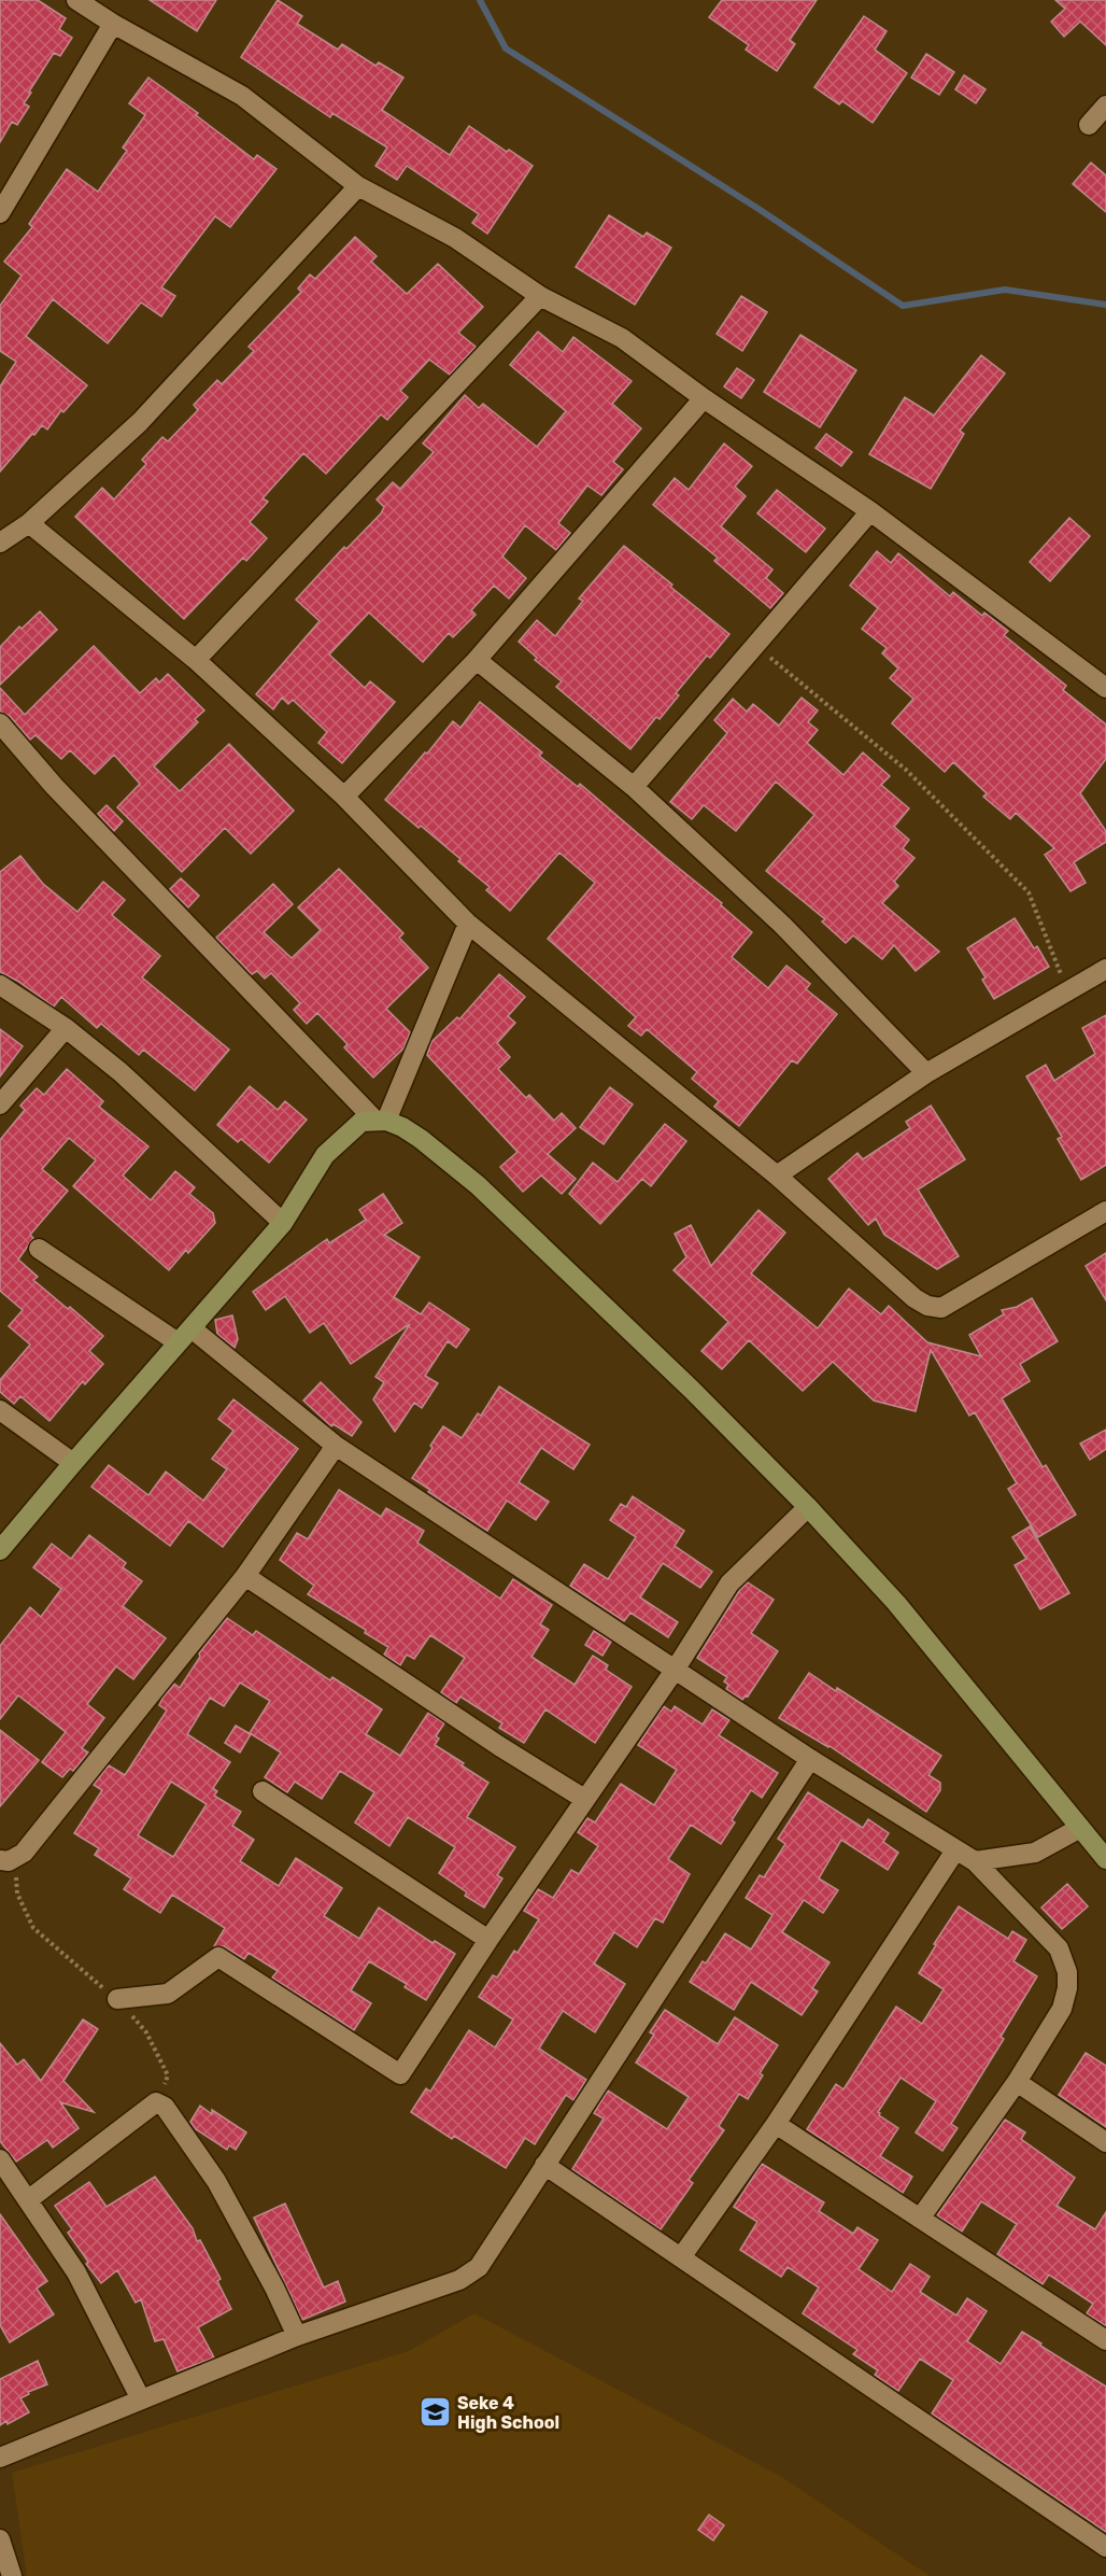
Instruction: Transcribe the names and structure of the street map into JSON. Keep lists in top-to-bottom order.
{
  "places": {
    "school or university": ["Seke 4 High School"]
  }
}
